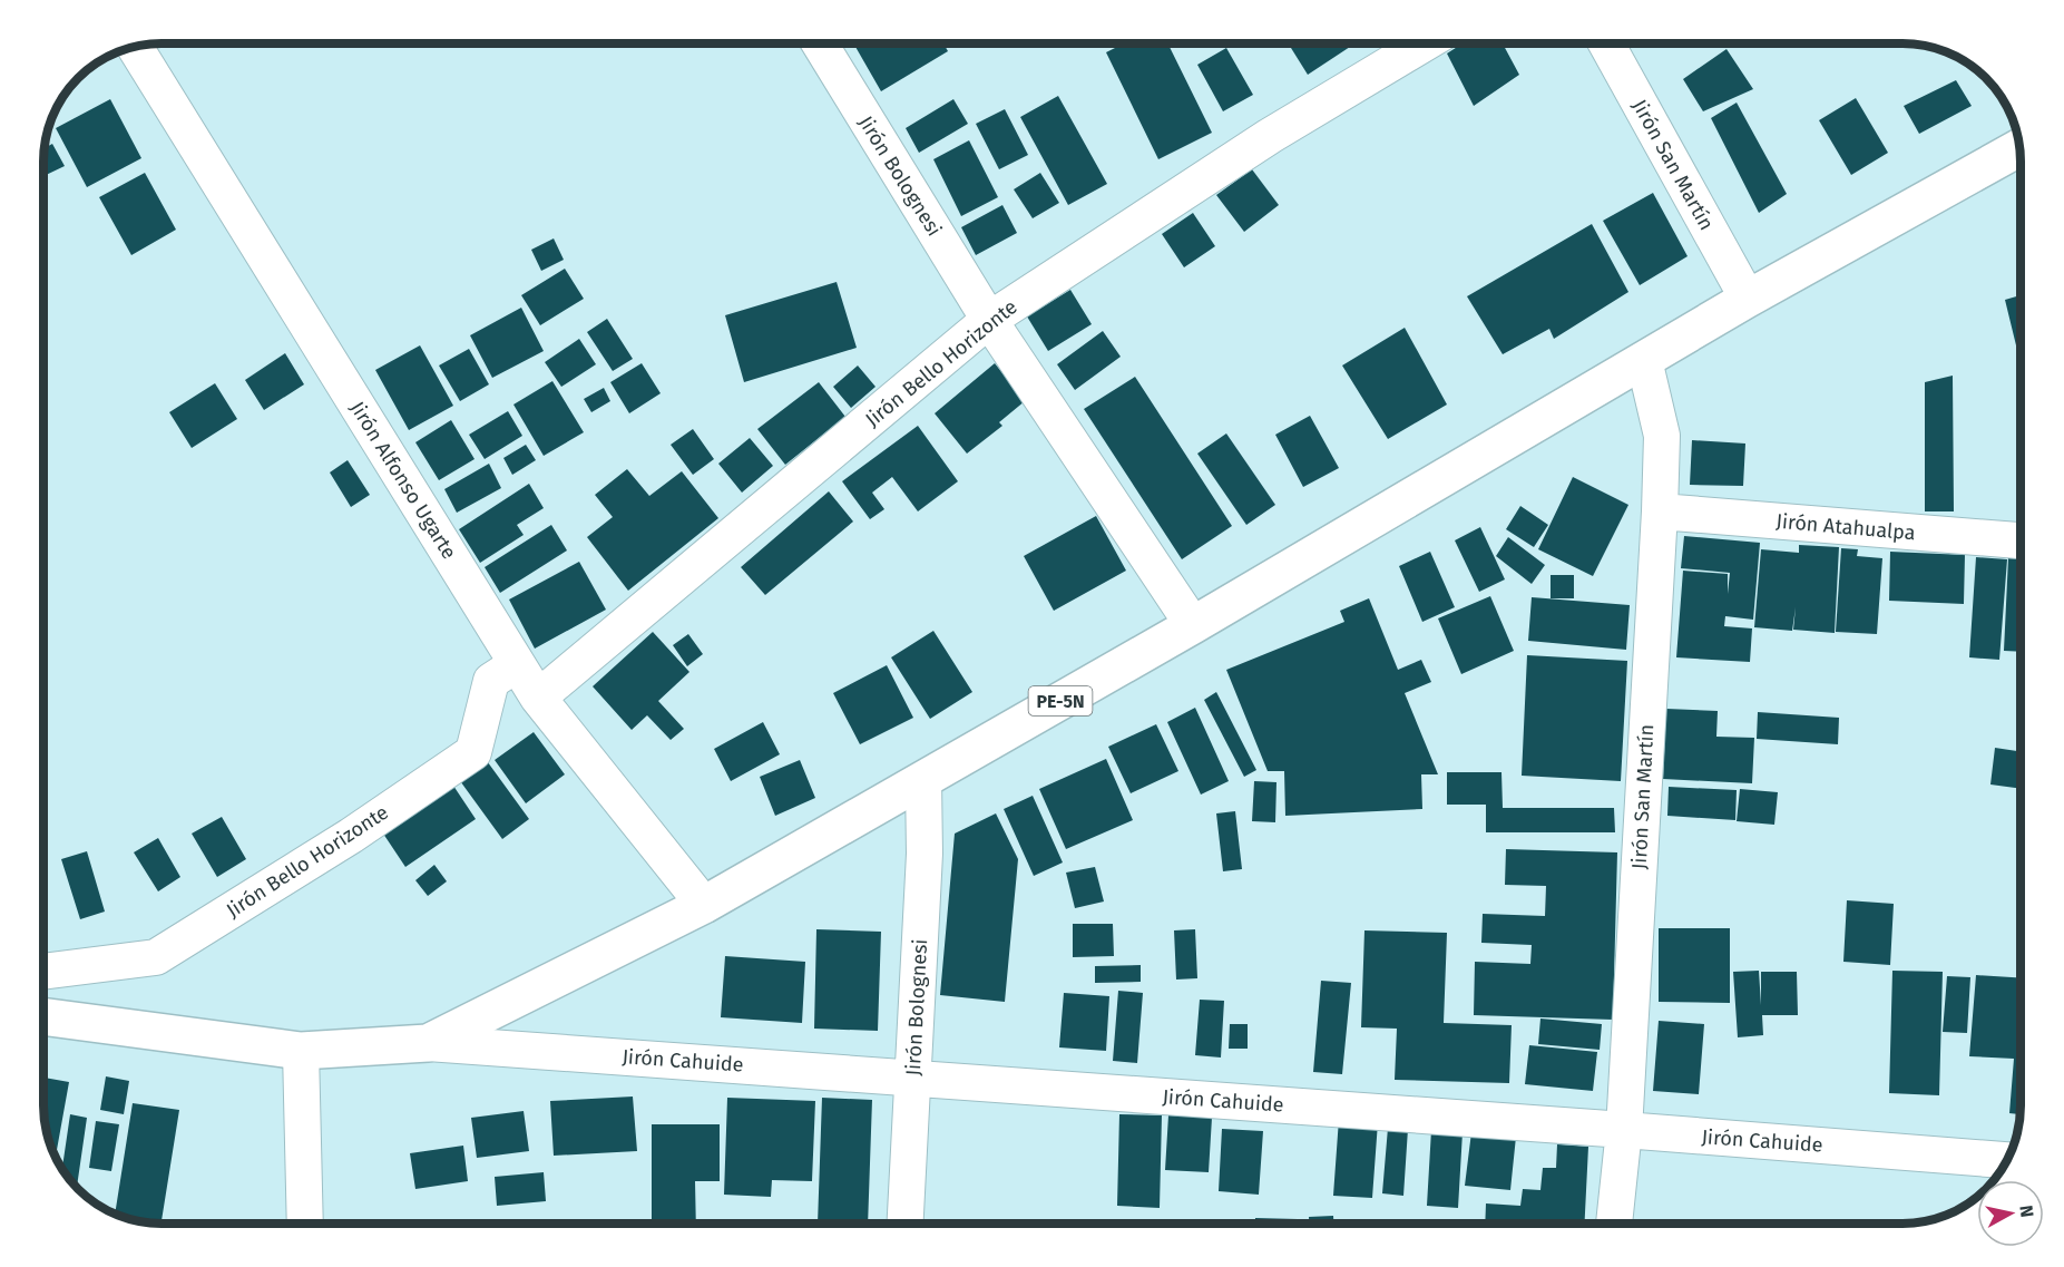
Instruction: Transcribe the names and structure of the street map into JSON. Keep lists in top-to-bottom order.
{
  "streets": {
    "highway": ["PE-5N"],
    "street": [
      "Jirón San Martín",
      "Jirón Bolognesi",
      "Jirón Bello Horizonte",
      "Jirón Alfonso Ugarte",
      "Jirón Atahualpa",
      "Jirón Cahuide"
    ]
  },
  "crossings": [
    ["Jirón San Martín", "Jirón Atahualpa"],
    ["Jirón San Martín", "PE-5N"],
    ["Jirón San Martín", "Jirón Cahuide"],
    ["Jirón Bolognesi", "Jirón Bello Horizonte"],
    ["Jirón Bolognesi", "PE-5N"],
    ["Jirón Bolognesi", "Jirón Cahuide"],
    ["Jirón Bello Horizonte", "Jirón Alfonso Ugarte"],
    ["Jirón Alfonso Ugarte", "PE-5N"],
    ["PE-5N", "Jirón Cahuide"]
  ],
  "north": "right"
}
